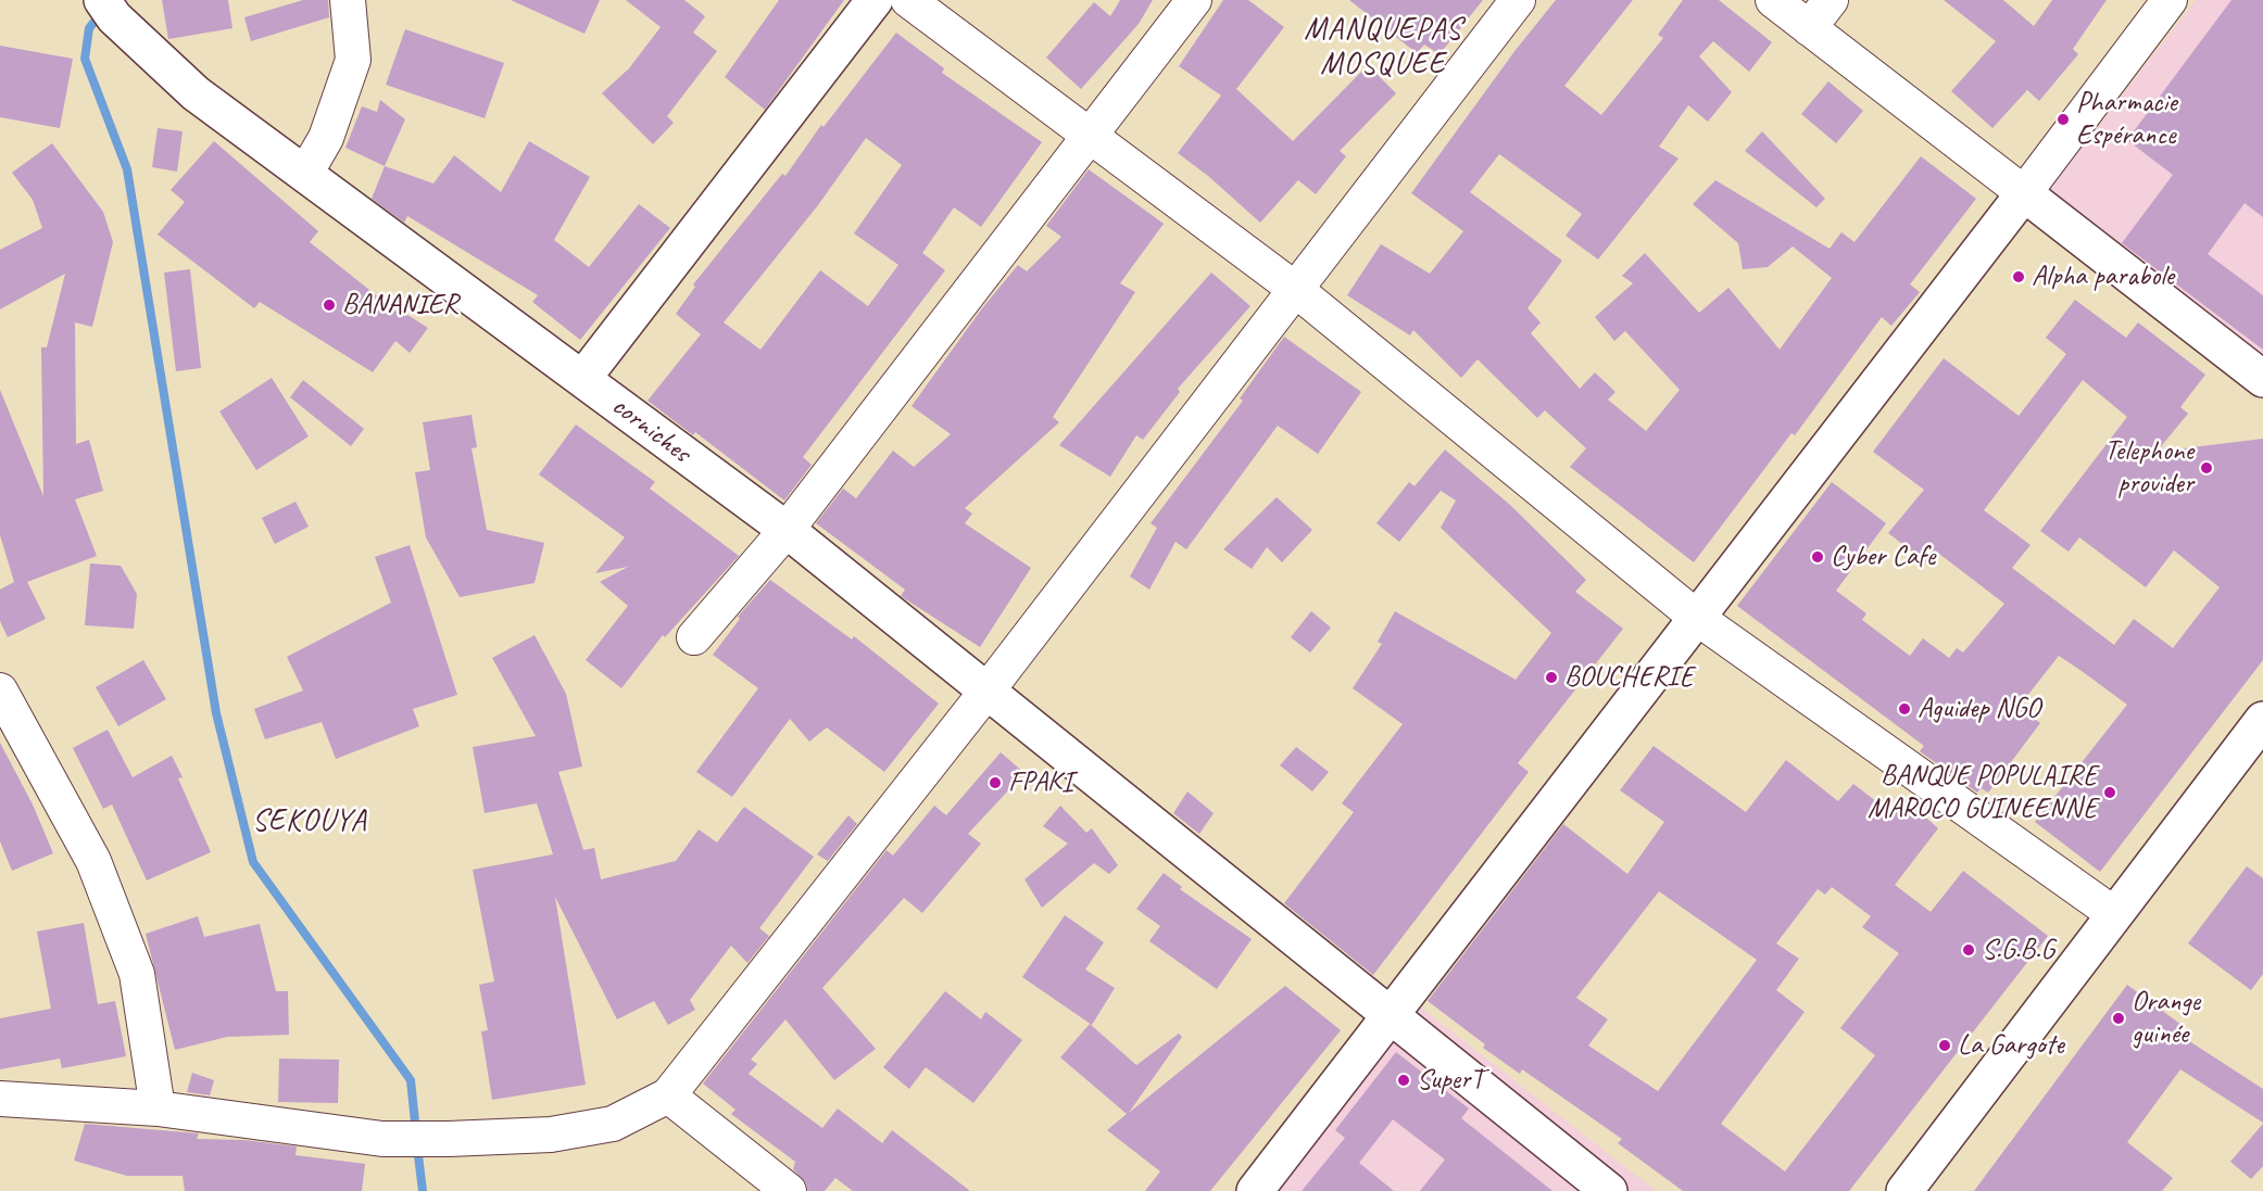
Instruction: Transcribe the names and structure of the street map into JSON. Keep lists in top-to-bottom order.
{
  "streets": {
    "street": ["corniches"]
  },
  "districts": ["MANQUEPAS MOSQUEE", "SEKOUYA"],
  "places": [
    "Pharmacie Espérance",
    "Alpha parabole",
    "BANANIER",
    "Telephone provider",
    "Cyber Cafe",
    "BOUCHERIE",
    "Aguidep NGO",
    "FPAKI",
    "BANQUE POPULAIRE MAROCO GUINEENNE",
    "S.G.B.G",
    "Orange guinée",
    "La Gargote",
    "SuperT"
  ]
}
